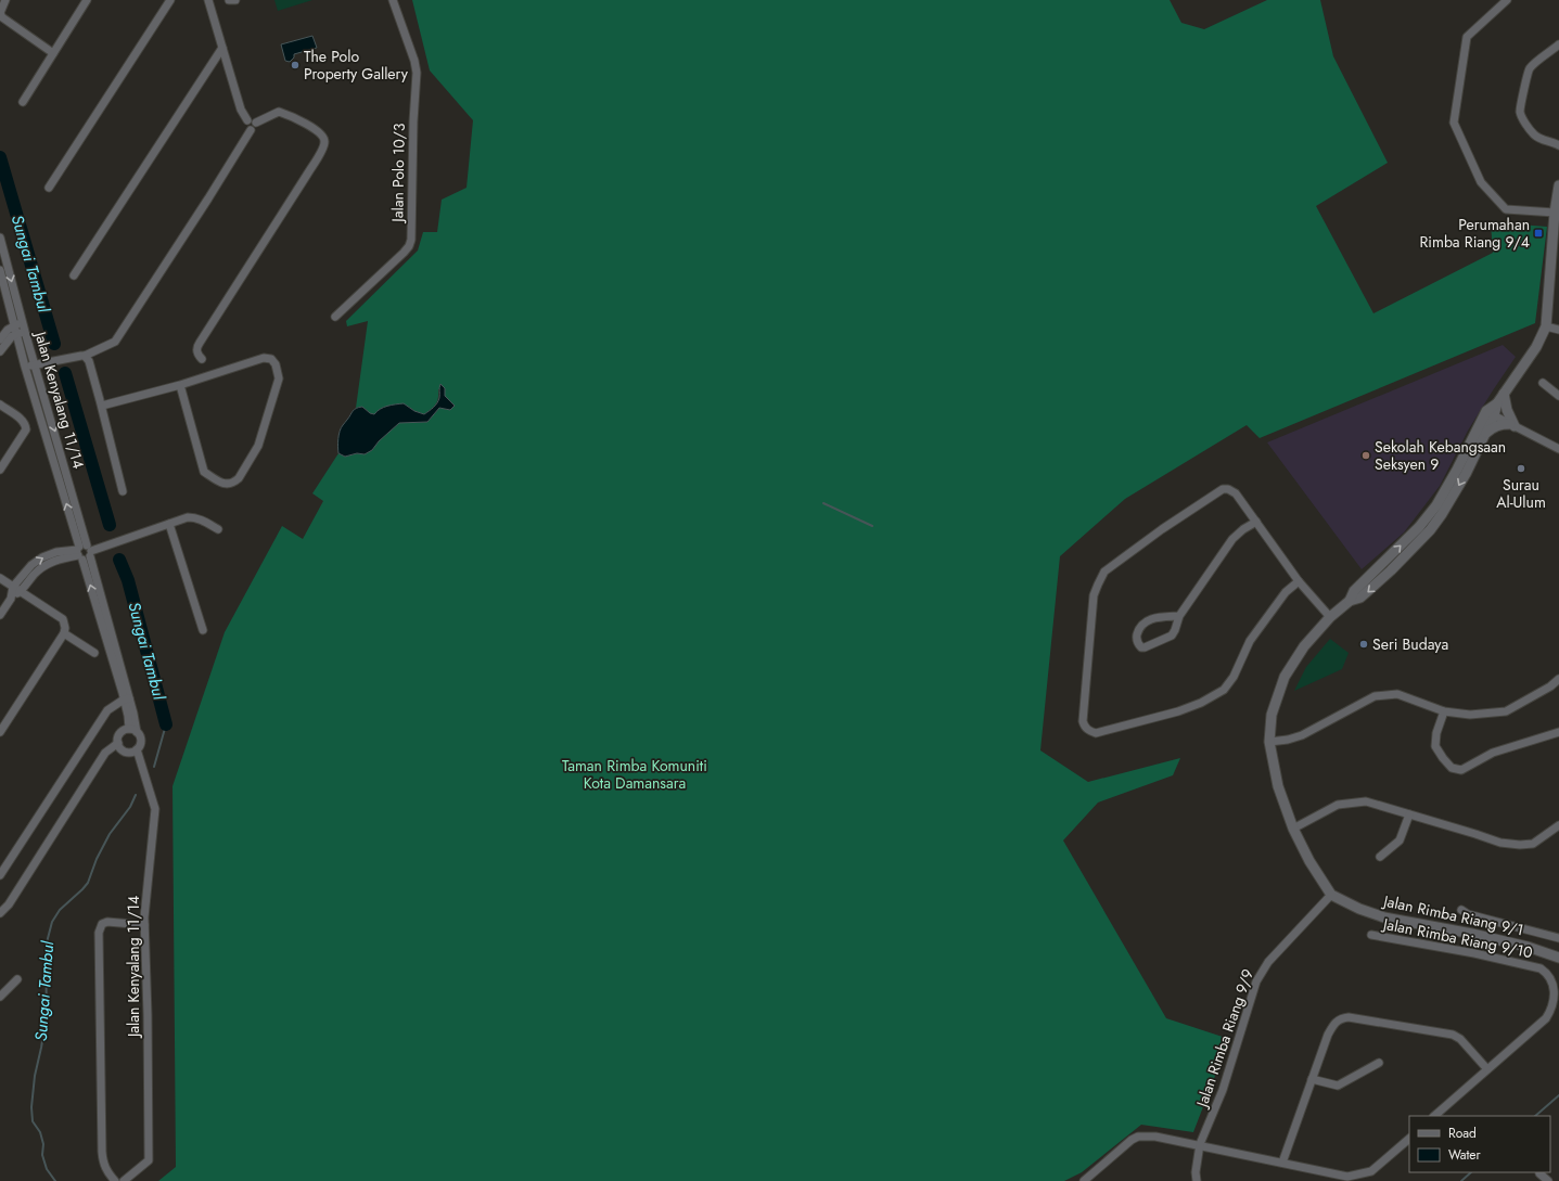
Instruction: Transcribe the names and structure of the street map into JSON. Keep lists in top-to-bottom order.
{
  "streets": {
    "street": [
      "Jalan Polo 10/3",
      "Jalan Kenyalang 11/14",
      "Jalan Rimba Riang 9/1",
      "Jalan Rimba Riang 9/10",
      "Jalan Rimba Riang 9/9"
    ]
  },
  "crossings": [
    ["Jalan Rimba Riang 9/1", "Jalan Rimba Riang 9/9"]
  ],
  "water": ["Sungai Tambul"],
  "parks": ["Taman Rimba Komuniti Kota Damansara"],
  "places": {
    "other": [
      "The Polo Property Gallery",
      "Sekolah Kebangsaan Seksyen 9",
      "Surau Al-Ulum",
      "Seri Budaya"
    ],
    "transit": ["Perumahan Rimba Riang 9/4"]
  },
  "legend": ["Road", "Water"]
}
